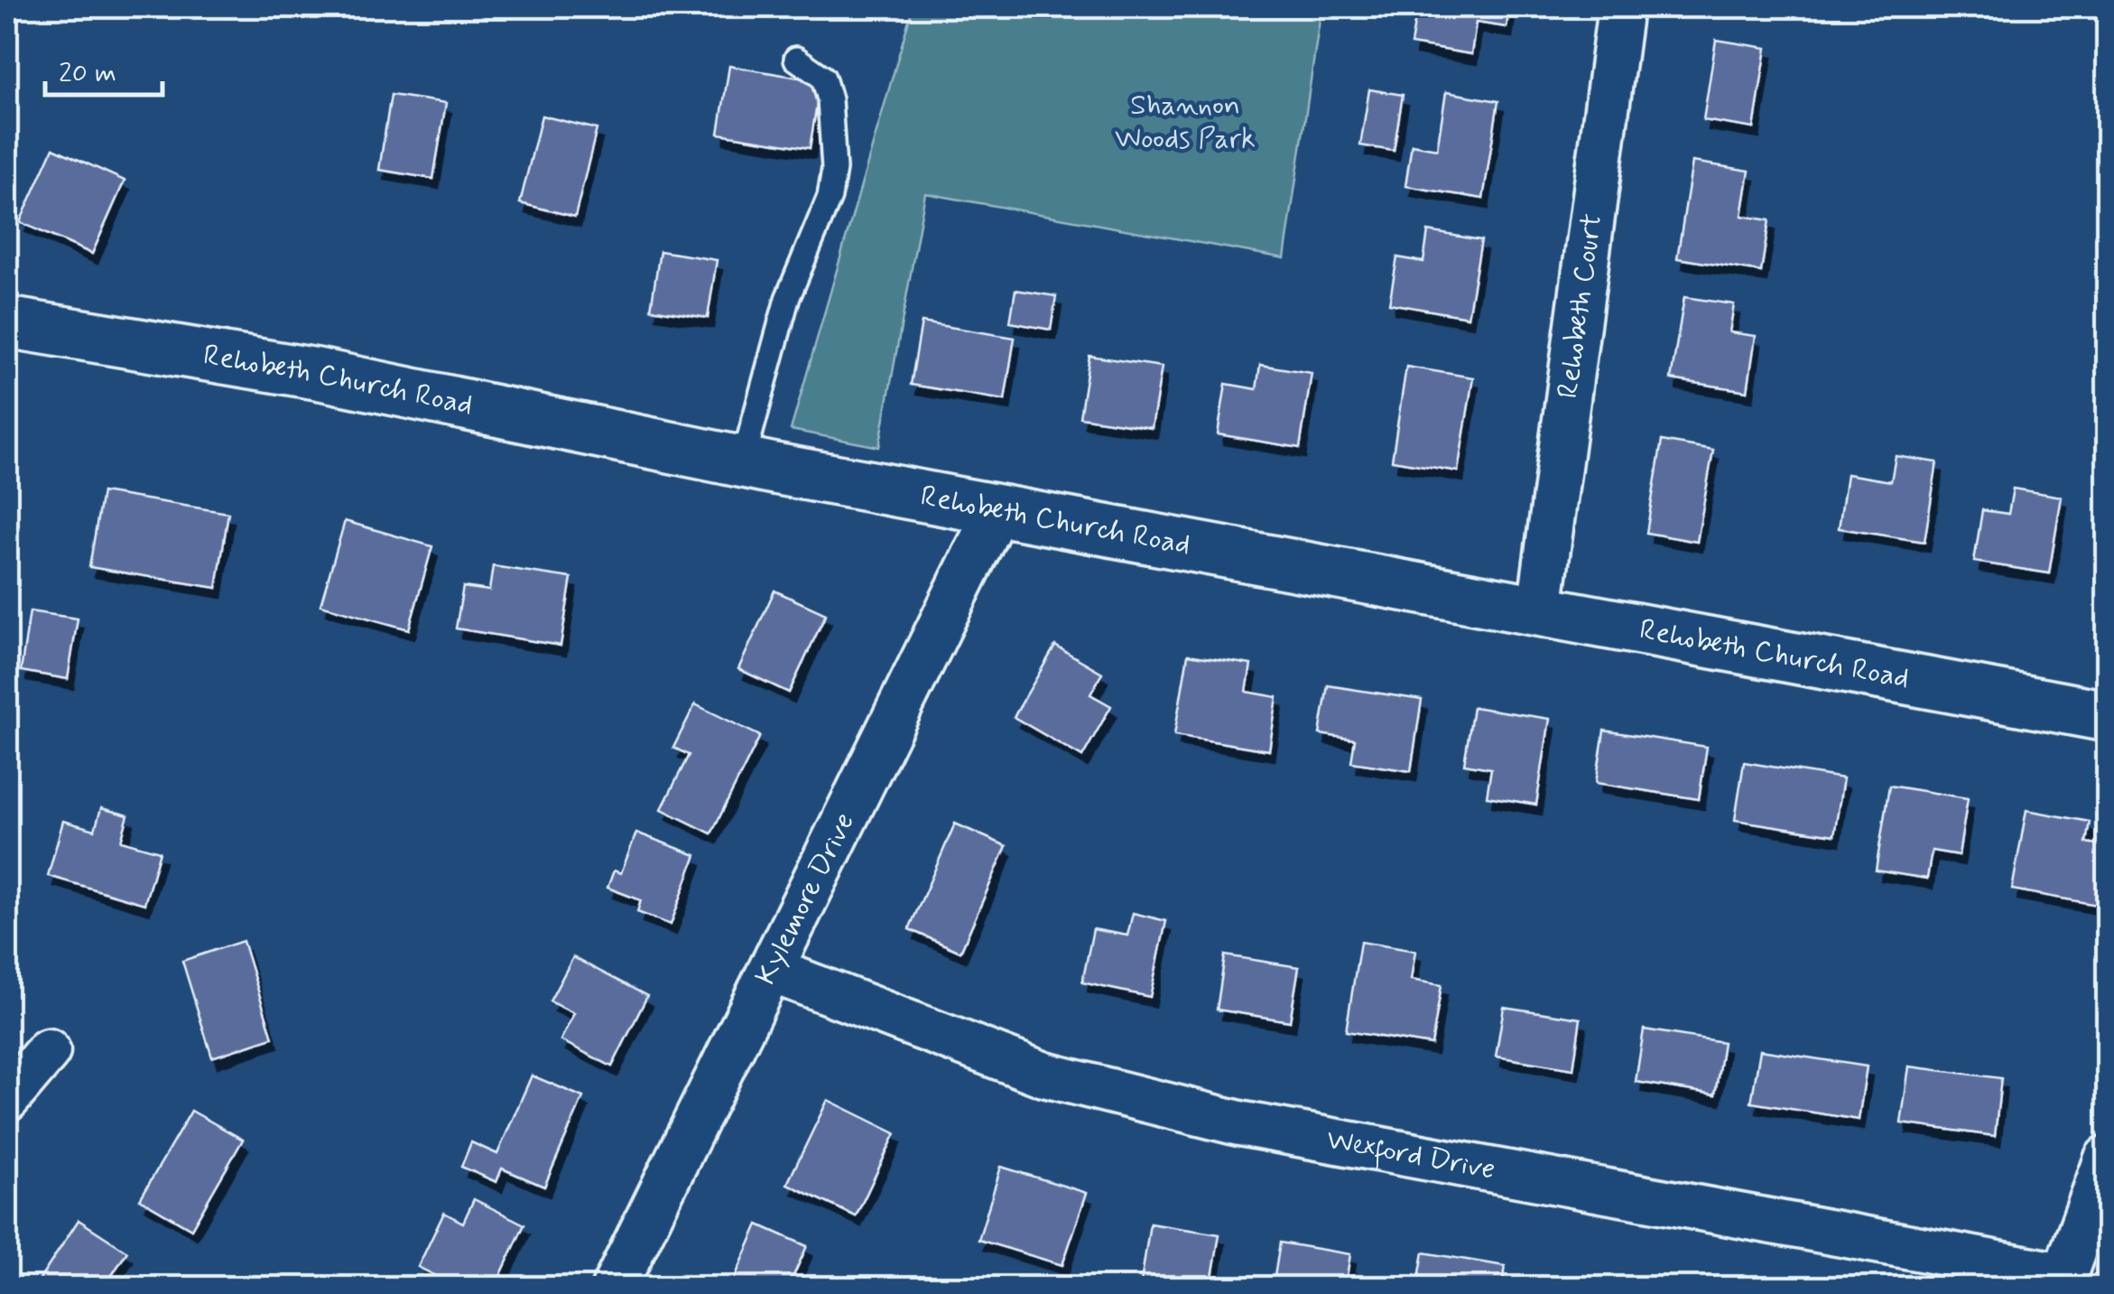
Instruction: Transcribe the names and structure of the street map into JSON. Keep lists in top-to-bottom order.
{
  "streets": {
    "street": [
      "Rehobeth Court",
      "Rehobeth Church Road",
      "Kylemore Drive",
      "Wexford Drive"
    ]
  },
  "crossings": [
    ["Rehobeth Court", "Rehobeth Church Road"],
    ["Rehobeth Church Road", "Kylemore Drive"],
    ["Kylemore Drive", "Wexford Drive"]
  ],
  "parks": ["Shannon Woods Park"],
  "scale_bar": "20 m"
}
